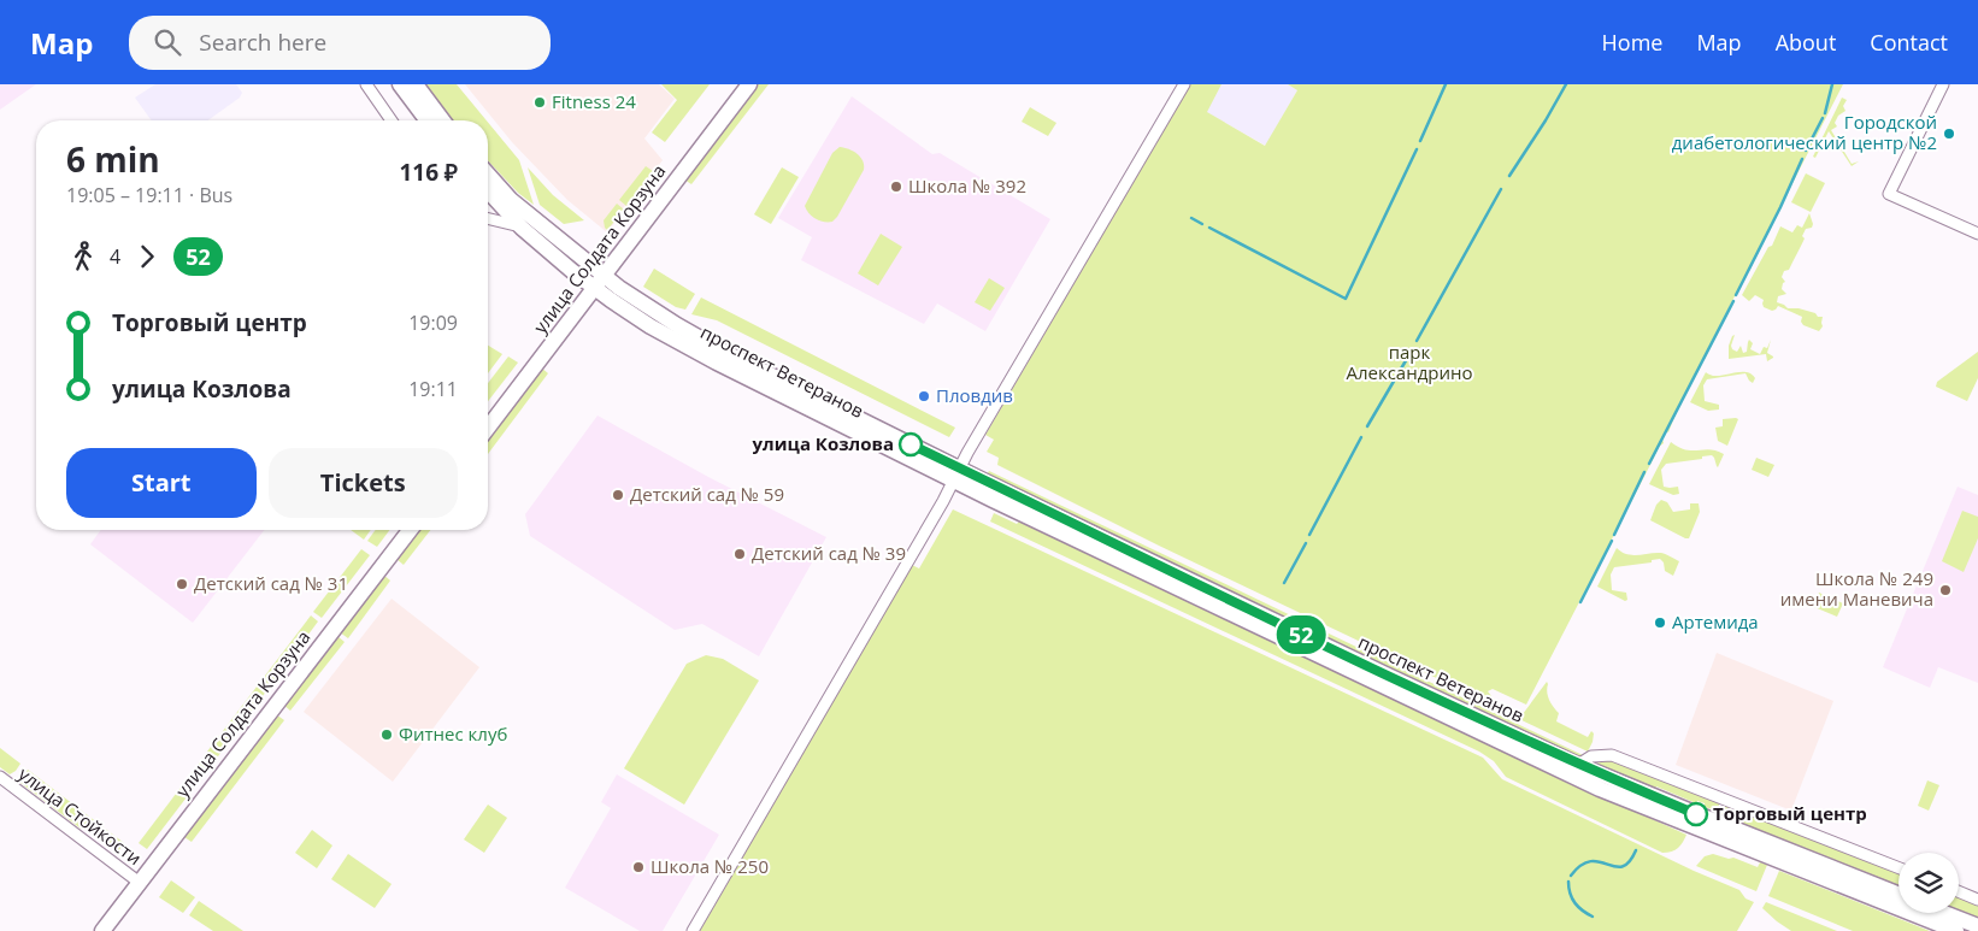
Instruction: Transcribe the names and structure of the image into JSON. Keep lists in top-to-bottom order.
{
  "streets": {
    "main road": ["улица Солдата Корзуна", "проспект Ветеранов"],
    "street": ["улица Стойкости"]
  },
  "crossings": [
    ["улица Солдата Корзуна", "проспект Ветеранов"],
    ["улица Солдата Корзуна", "улица Стойкости"]
  ],
  "parks": ["парк Александрино"],
  "places": [
    "Fitness 24",
    "Городской диабетологический центр №2",
    "Школа № 392",
    "Пловдив",
    "улица Козлова",
    "Детский сад № 59",
    "Детский сад № 39",
    "Детский сад № 31",
    "Школа № 249 имени Маневича",
    "Артемида",
    "Фитнес клуб",
    "Торговый центр",
    "Школа № 250"
  ],
  "lines": ["bus line 52"],
  "page": {
    "header": "Map",
    "search": "Search here",
    "nav": [
      "Home",
      "Map",
      "About",
      "Contact"
    ],
    "on_map": "52",
    "heading": ["6 min", "19:05 – 19:11 · Bus", "116 ₽"],
    "legs": ["4", "52"],
    "list": [
      {
        "name": "Торговый центр",
        "value": "19:09"
      },
      {
        "name": "улица Козлова",
        "value": "19:11"
      }
    ],
    "buttons": ["Start", "Tickets"]
  }
}
